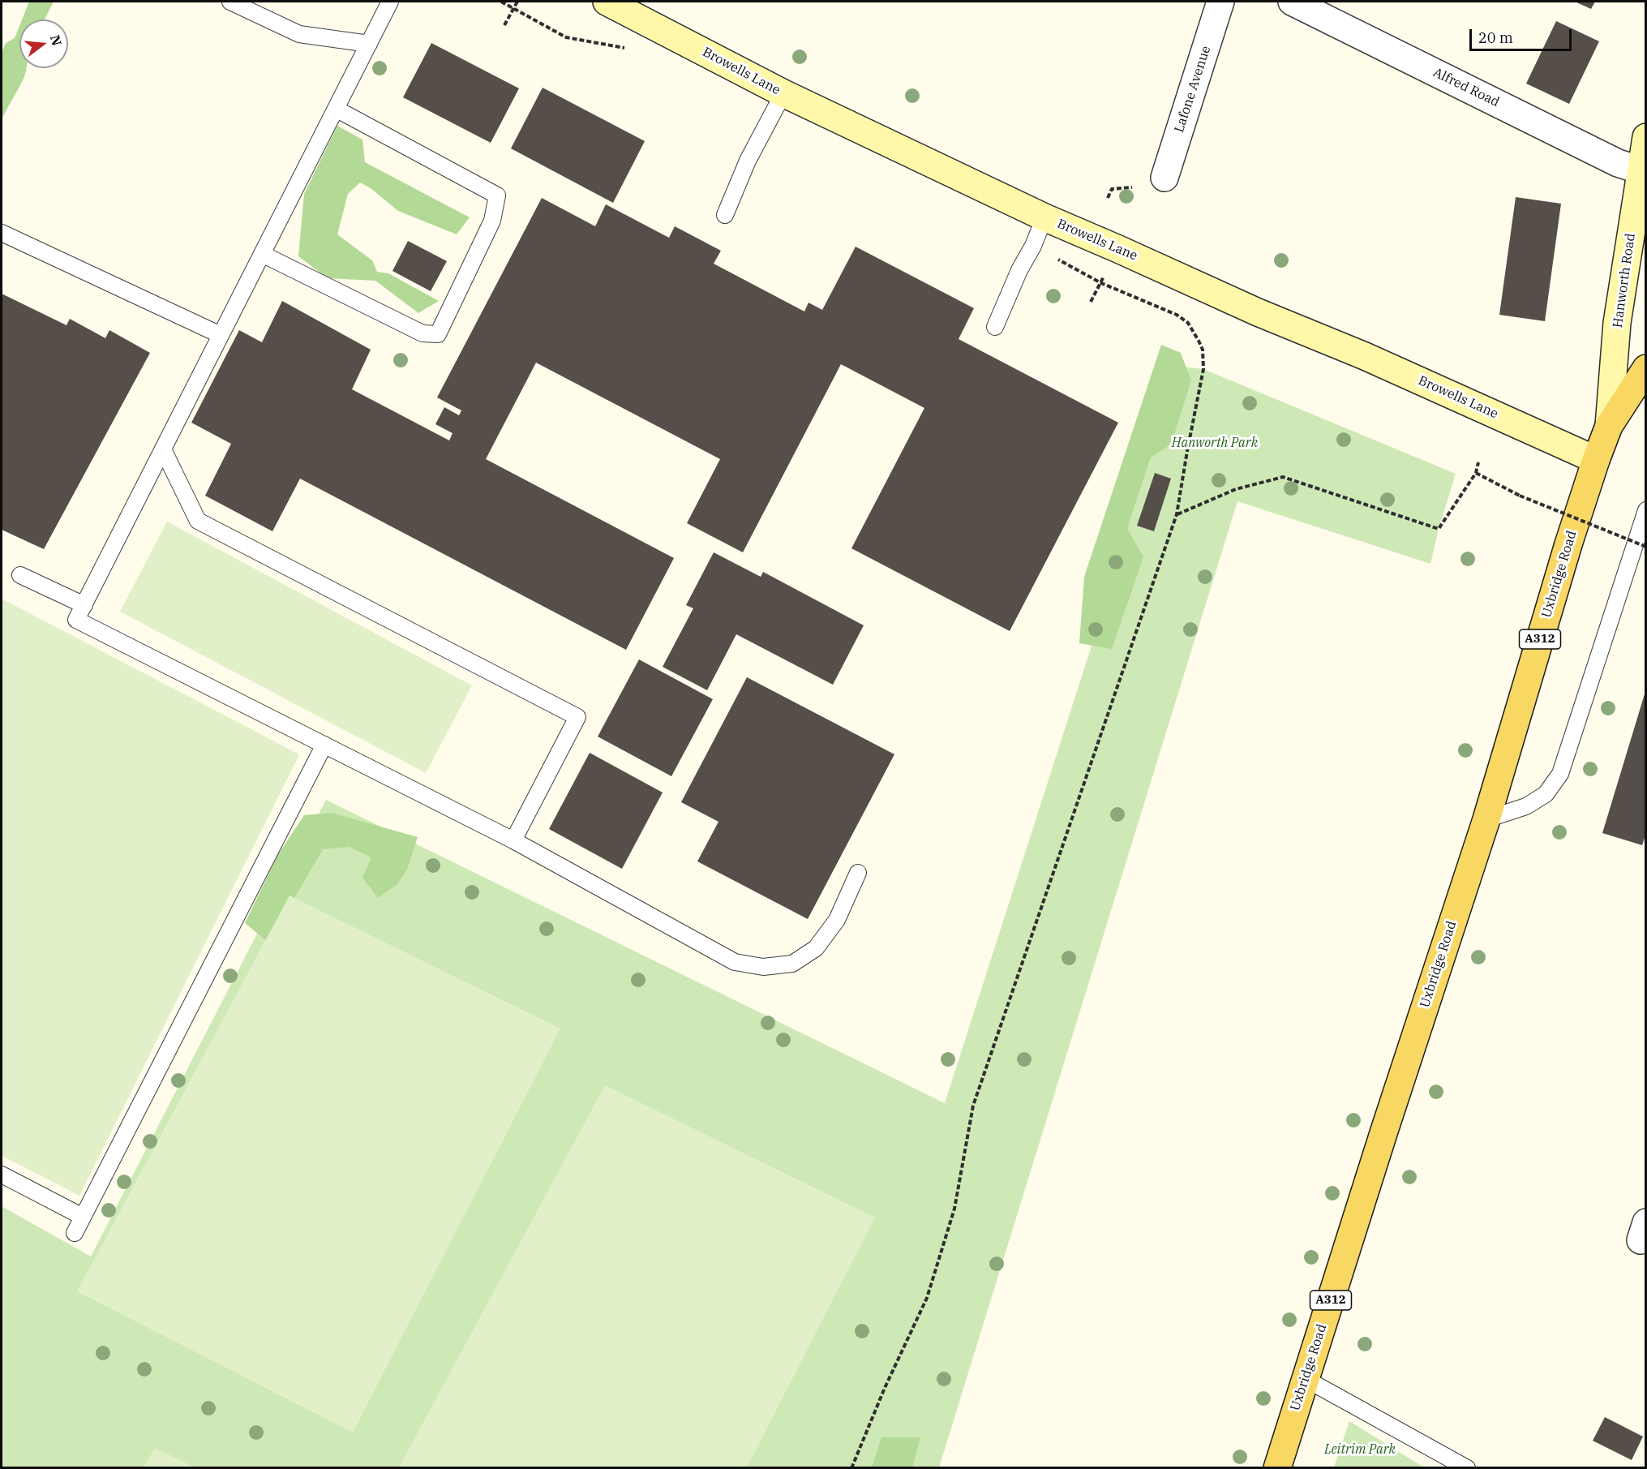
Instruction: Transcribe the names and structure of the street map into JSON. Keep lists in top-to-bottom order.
{
  "streets": {
    "main road": ["Uxbridge Road", "A312"],
    "street": [
      "Browells Lane",
      "Alfred Road",
      "Lafone Avenue",
      "Hanworth Road"
    ]
  },
  "crossings": [
    ["Browells Lane", "Uxbridge Road"],
    ["Browells Lane", "A312"],
    ["Alfred Road", "Hanworth Road"],
    ["Hanworth Road", "A312"],
    ["Uxbridge Road", "A312"]
  ],
  "parks": ["Hanworth Park", "Leitrim Park"],
  "scale_bar": "20 m",
  "north": "right"
}
